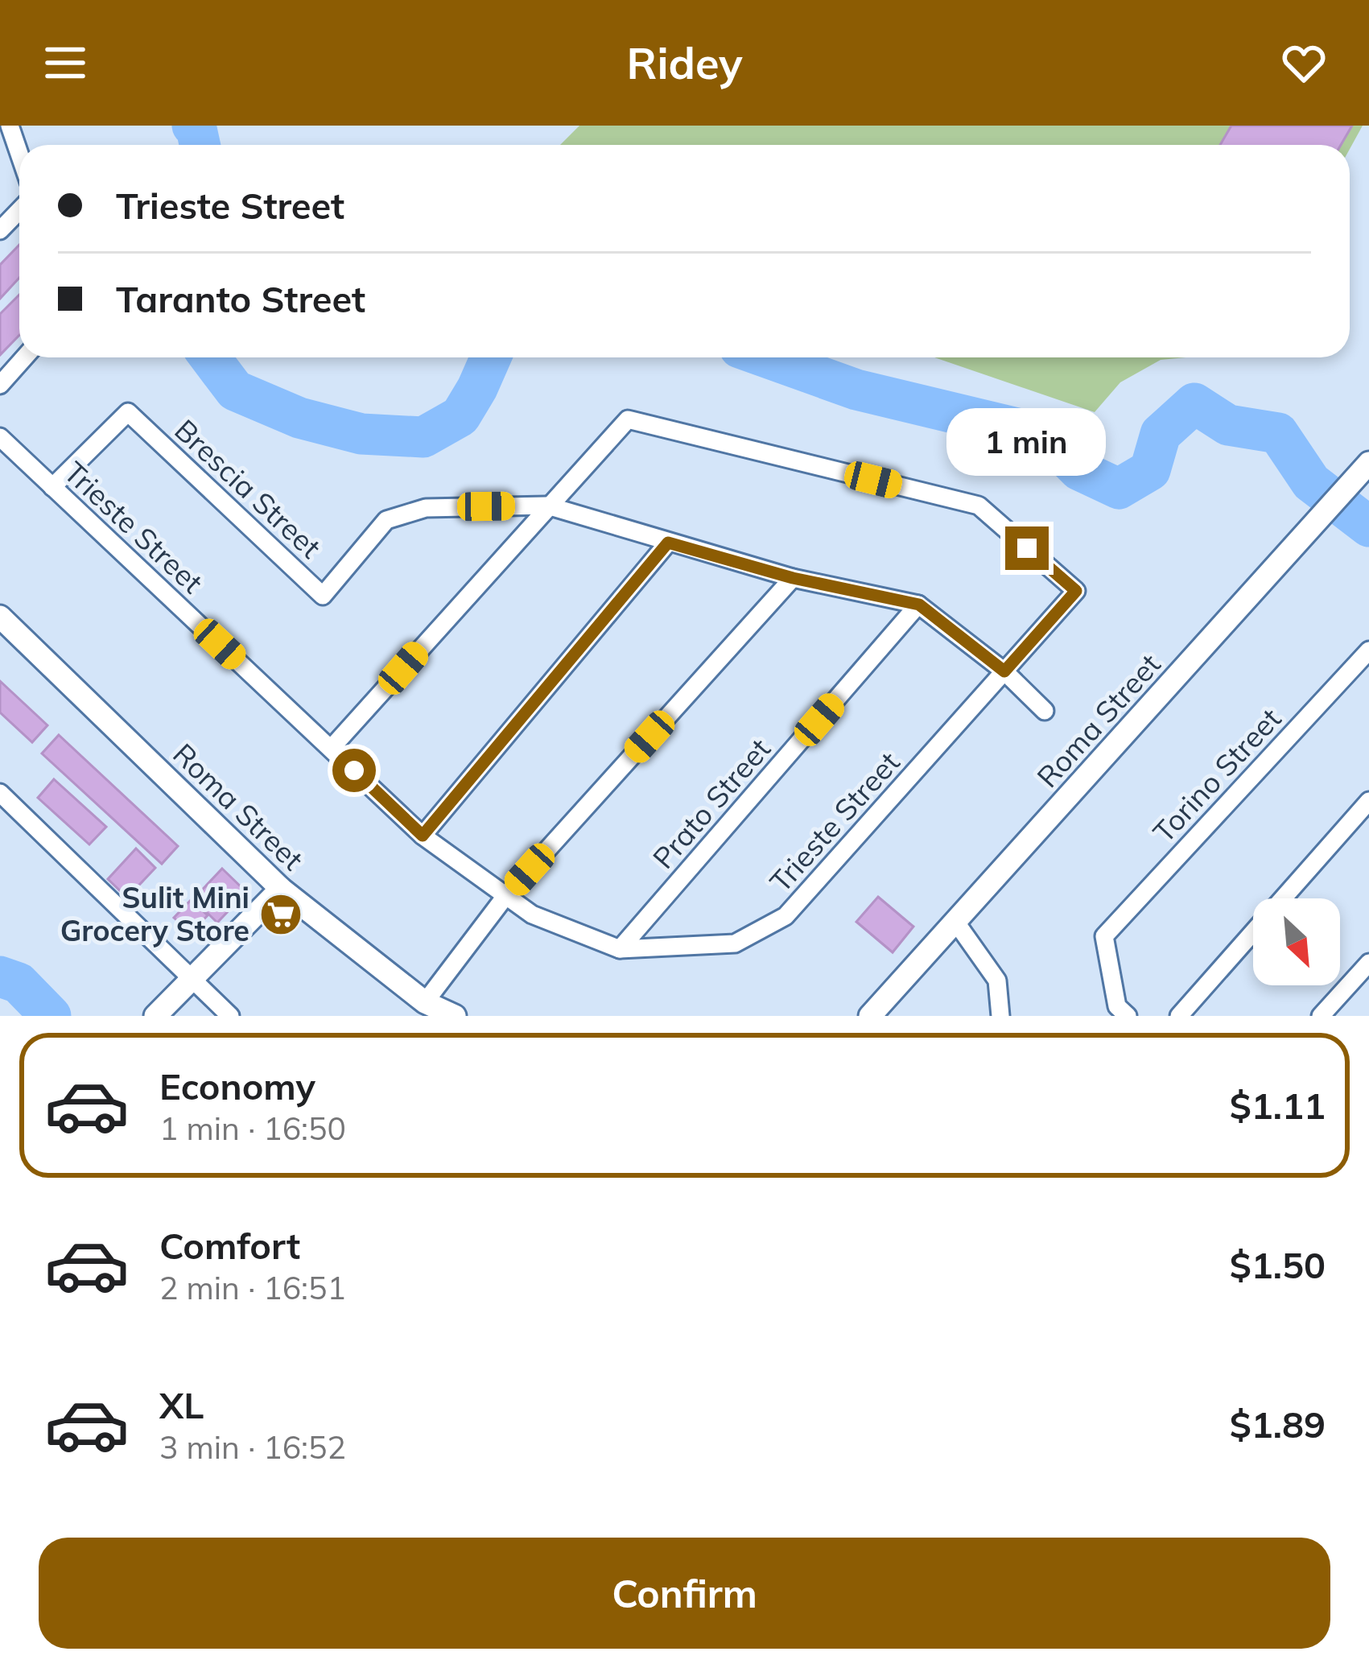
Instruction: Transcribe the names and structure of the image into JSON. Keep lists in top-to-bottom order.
{
  "streets": {
    "street": [
      "Brescia Street",
      "Trieste Street",
      "Roma Street",
      "Torino Street",
      "Prato Street"
    ]
  },
  "crossings": [
    ["Brescia Street", "Trieste Street"],
    ["Brescia Street", "Prato Street"],
    ["Trieste Street", "Prato Street"]
  ],
  "places": {
    "supermarket": ["Sulit Mini Grocery Store"]
  },
  "north": "bottom right",
  "page": {
    "header": "Ridey",
    "banner": ["Trieste Street", "Taranto Street"],
    "bubble": "1 min",
    "list": [
      {
        "name": "Economy",
        "note": "1 min · 16:50",
        "value": "$1.11"
      },
      {
        "name": "Comfort",
        "note": "2 min · 16:51",
        "value": "$1.50"
      },
      {
        "name": "XL",
        "note": "3 min · 16:52",
        "value": "$1.89"
      }
    ],
    "buttons": "Confirm"
  }
}
